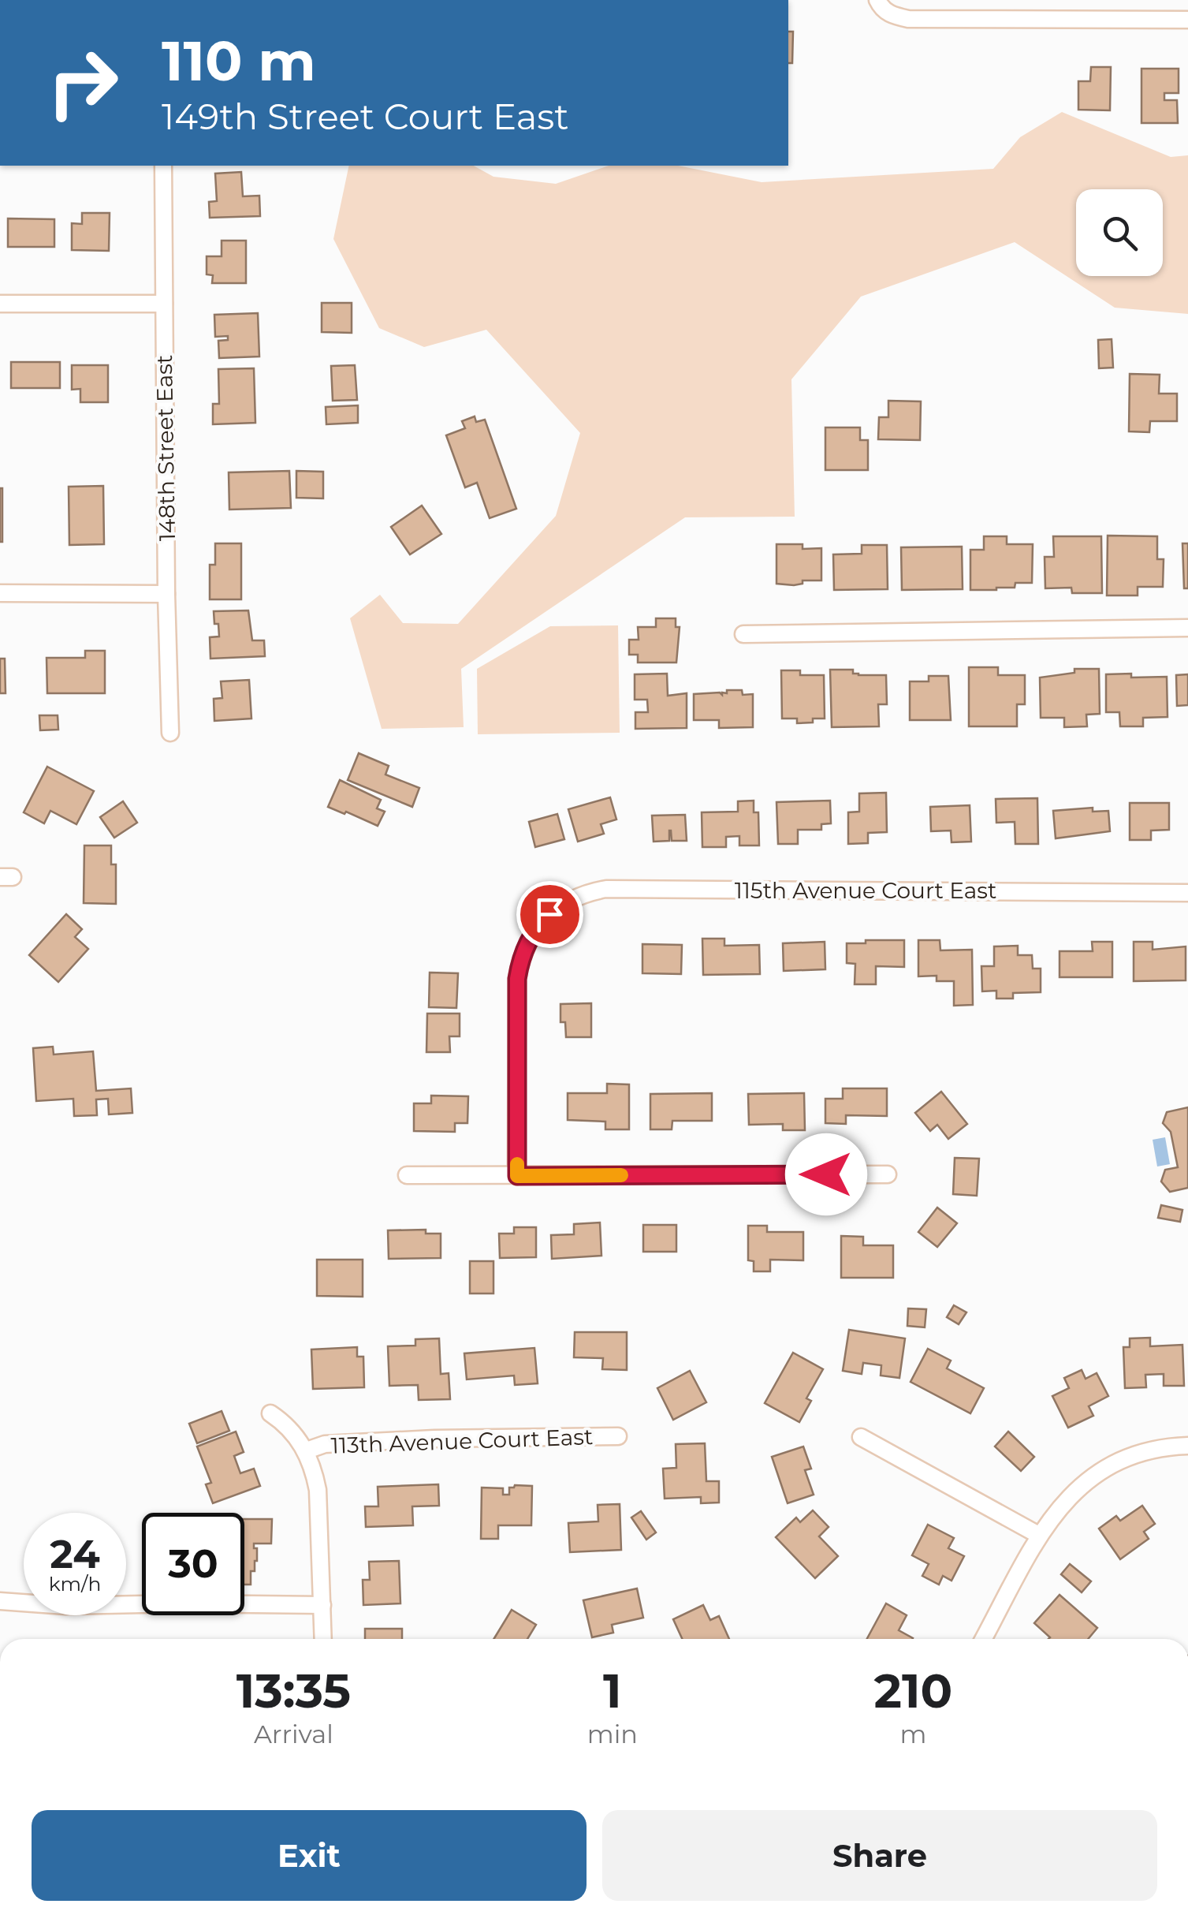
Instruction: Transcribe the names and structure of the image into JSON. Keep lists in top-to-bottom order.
{
  "streets": {
    "street": ["148th Street East", "115th Avenue Court East", "113th Avenue Court East"]
  },
  "page": {
    "turn": ["110 m", "149th Street Court East"],
    "speed": "24 km/h",
    "limit": "30",
    "eta": [
      "13:35",
      "Arrival",
      "1",
      "min",
      "210",
      "m"
    ],
    "buttons": ["Exit", "Share"]
  }
}
